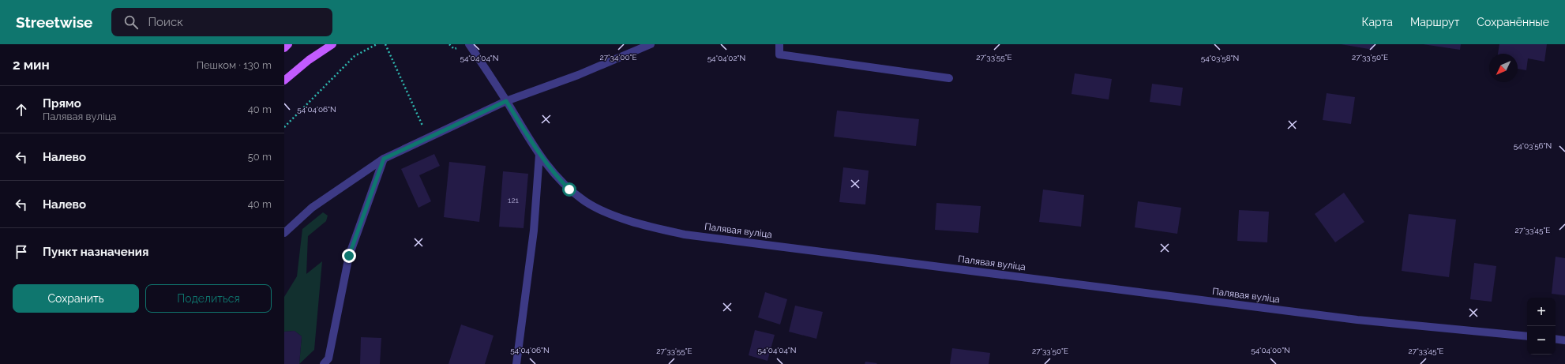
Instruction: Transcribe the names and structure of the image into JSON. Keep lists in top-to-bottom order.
{
  "streets": {
    "street": ["Палявая вуліца"]
  },
  "house_numbers": ["121"],
  "north": "bottom left",
  "page": {
    "header": "Streetwise",
    "search": "Поиск",
    "nav": ["Карта", "Маршрут", "Сохранённые"],
    "heading": ["2 мин", "Пешком · 130 m"],
    "list": [
      ["Прямо", "Палявая вуліца", "40 m"],
      ["Налево", "50 m"],
      ["Налево", "40 m"],
      "Пункт назначения"
    ],
    "buttons": ["Сохранить", "Поделиться"],
    "map_buttons": ["+", "−"]
  },
  "coordinates": [
    "27°34'00\"E",
    "27°33'55\"E",
    "27°33'50\"E",
    "54°04'04\"N",
    "54°04'02\"N",
    "54°03'58\"N",
    "54°04'06\"N",
    "54°03'56\"N",
    "27°33'45\"E",
    "54°04'00\"N"
  ]
}
